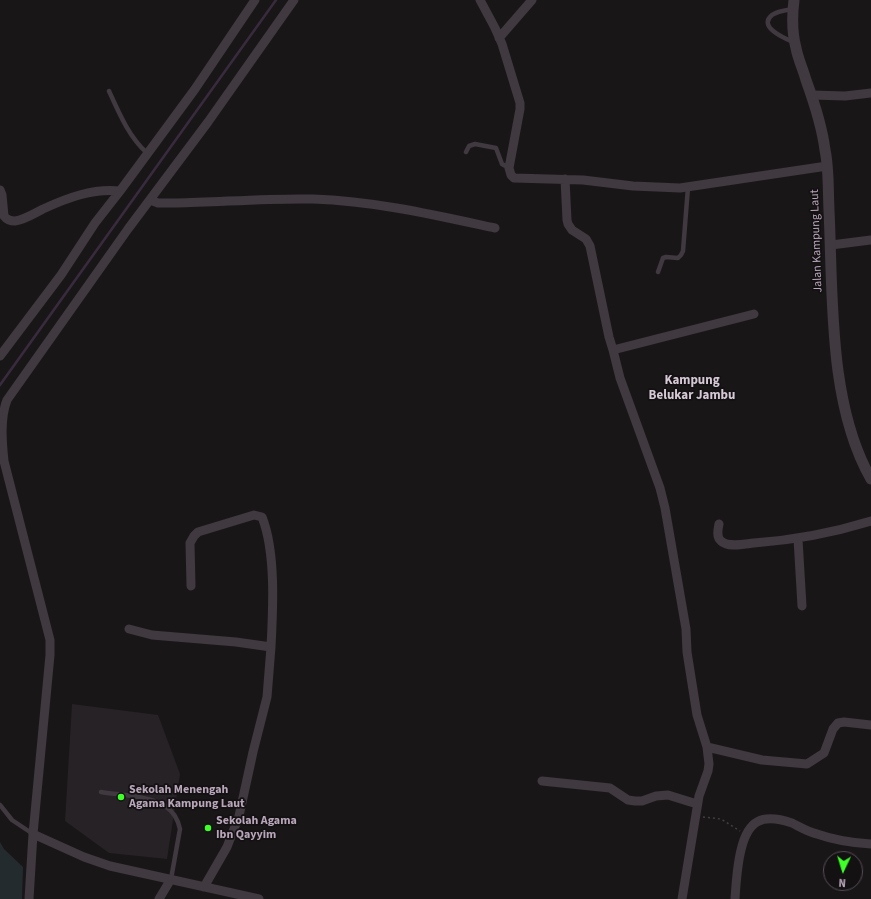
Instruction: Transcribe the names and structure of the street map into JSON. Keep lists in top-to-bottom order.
{
  "streets": {
    "street": ["Jalan Kampung Laut"]
  },
  "districts": ["Kampung Belukar Jambu"],
  "places": ["Sekolah Menengah Agama Kampung Laut", "Sekolah Agama Ibn Qayyim"],
  "north": "bottom"
}
